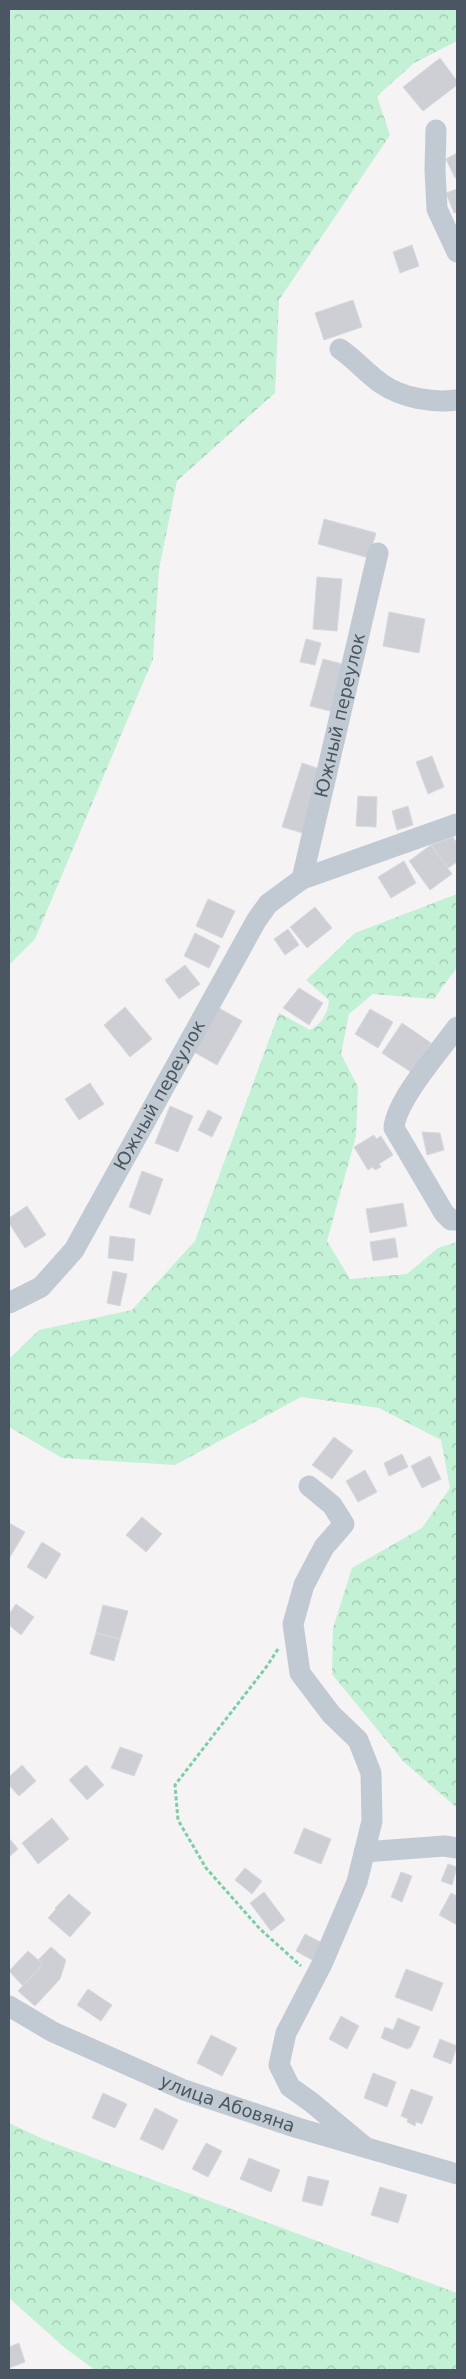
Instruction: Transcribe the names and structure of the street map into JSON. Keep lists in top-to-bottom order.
{
  "streets": {
    "street": ["Южный переулок", "улица Абовяна"]
  }
}
